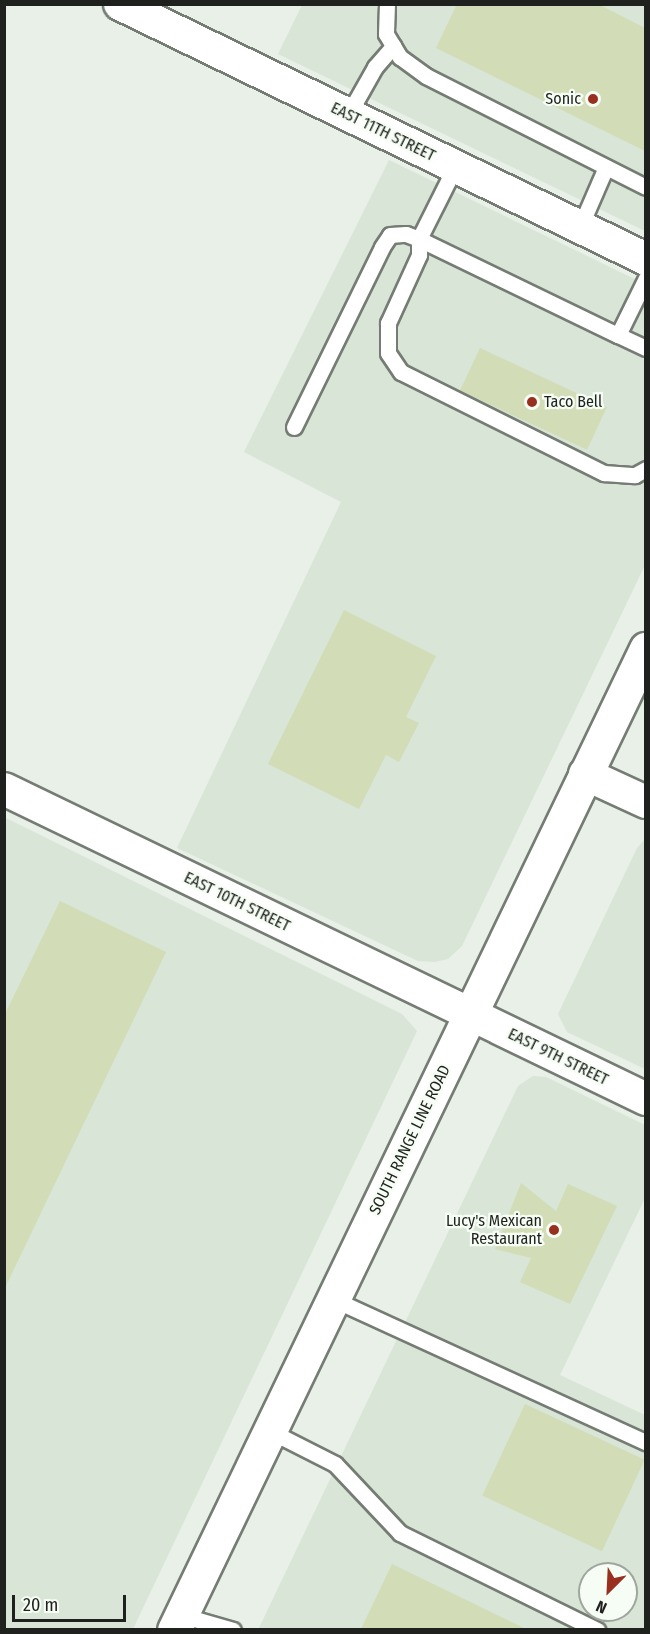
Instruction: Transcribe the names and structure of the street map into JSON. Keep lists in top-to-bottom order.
{
  "streets": {
    "main road": ["SOUTH RANGE LINE ROAD"],
    "street": ["EAST 11TH STREET", "EAST 10TH STREET", "EAST 9TH STREET"]
  },
  "crossings": [
    ["EAST 10TH STREET", "EAST 9TH STREET"],
    ["EAST 10TH STREET", "SOUTH RANGE LINE ROAD"],
    ["EAST 9TH STREET", "SOUTH RANGE LINE ROAD"]
  ],
  "places": ["Sonic", "Taco Bell", "Lucy's Mexican Restaurant"],
  "scale_bar": "20 m",
  "north": "bottom left"
}
